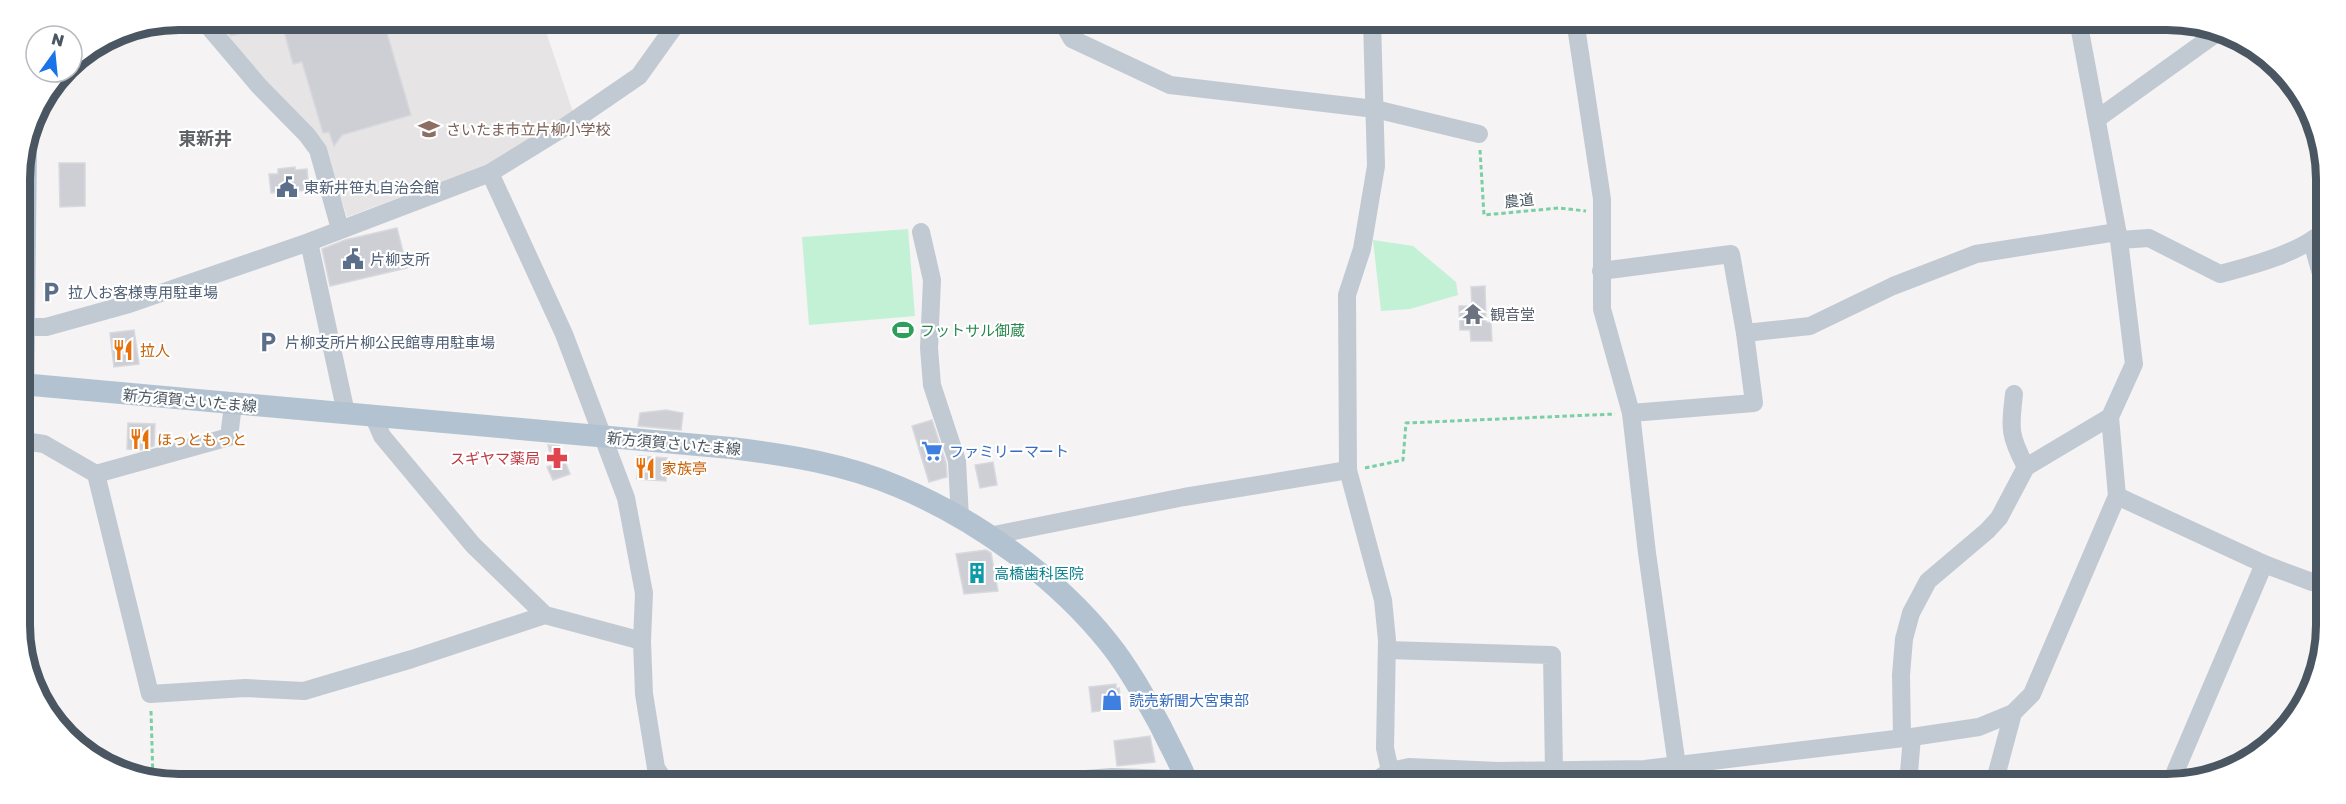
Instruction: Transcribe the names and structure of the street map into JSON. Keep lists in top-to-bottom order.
{
  "streets": {
    "main road": ["新方須賀さいたま線"],
    "path": ["農道"]
  },
  "districts": ["東新井"],
  "places": {
    "school or university": ["さいたま市立片柳小学校"],
    "public building": ["東新井笹丸自治会館", "片柳支所"],
    "parking": ["拉人お客様専用駐車場", "片柳支所片柳公民館専用駐車場"],
    "temple": ["観音堂"],
    "sports": ["フットサル御蔵"],
    "restaurant": ["拉人", "ほっともっと", "家族亭"],
    "supermarket": ["ファミリーマート"],
    "pharmacy": ["スギヤマ薬局"],
    "building": ["高橋歯科医院"],
    "shop": ["読売新聞大宮東部"]
  },
  "north": "top"
}
